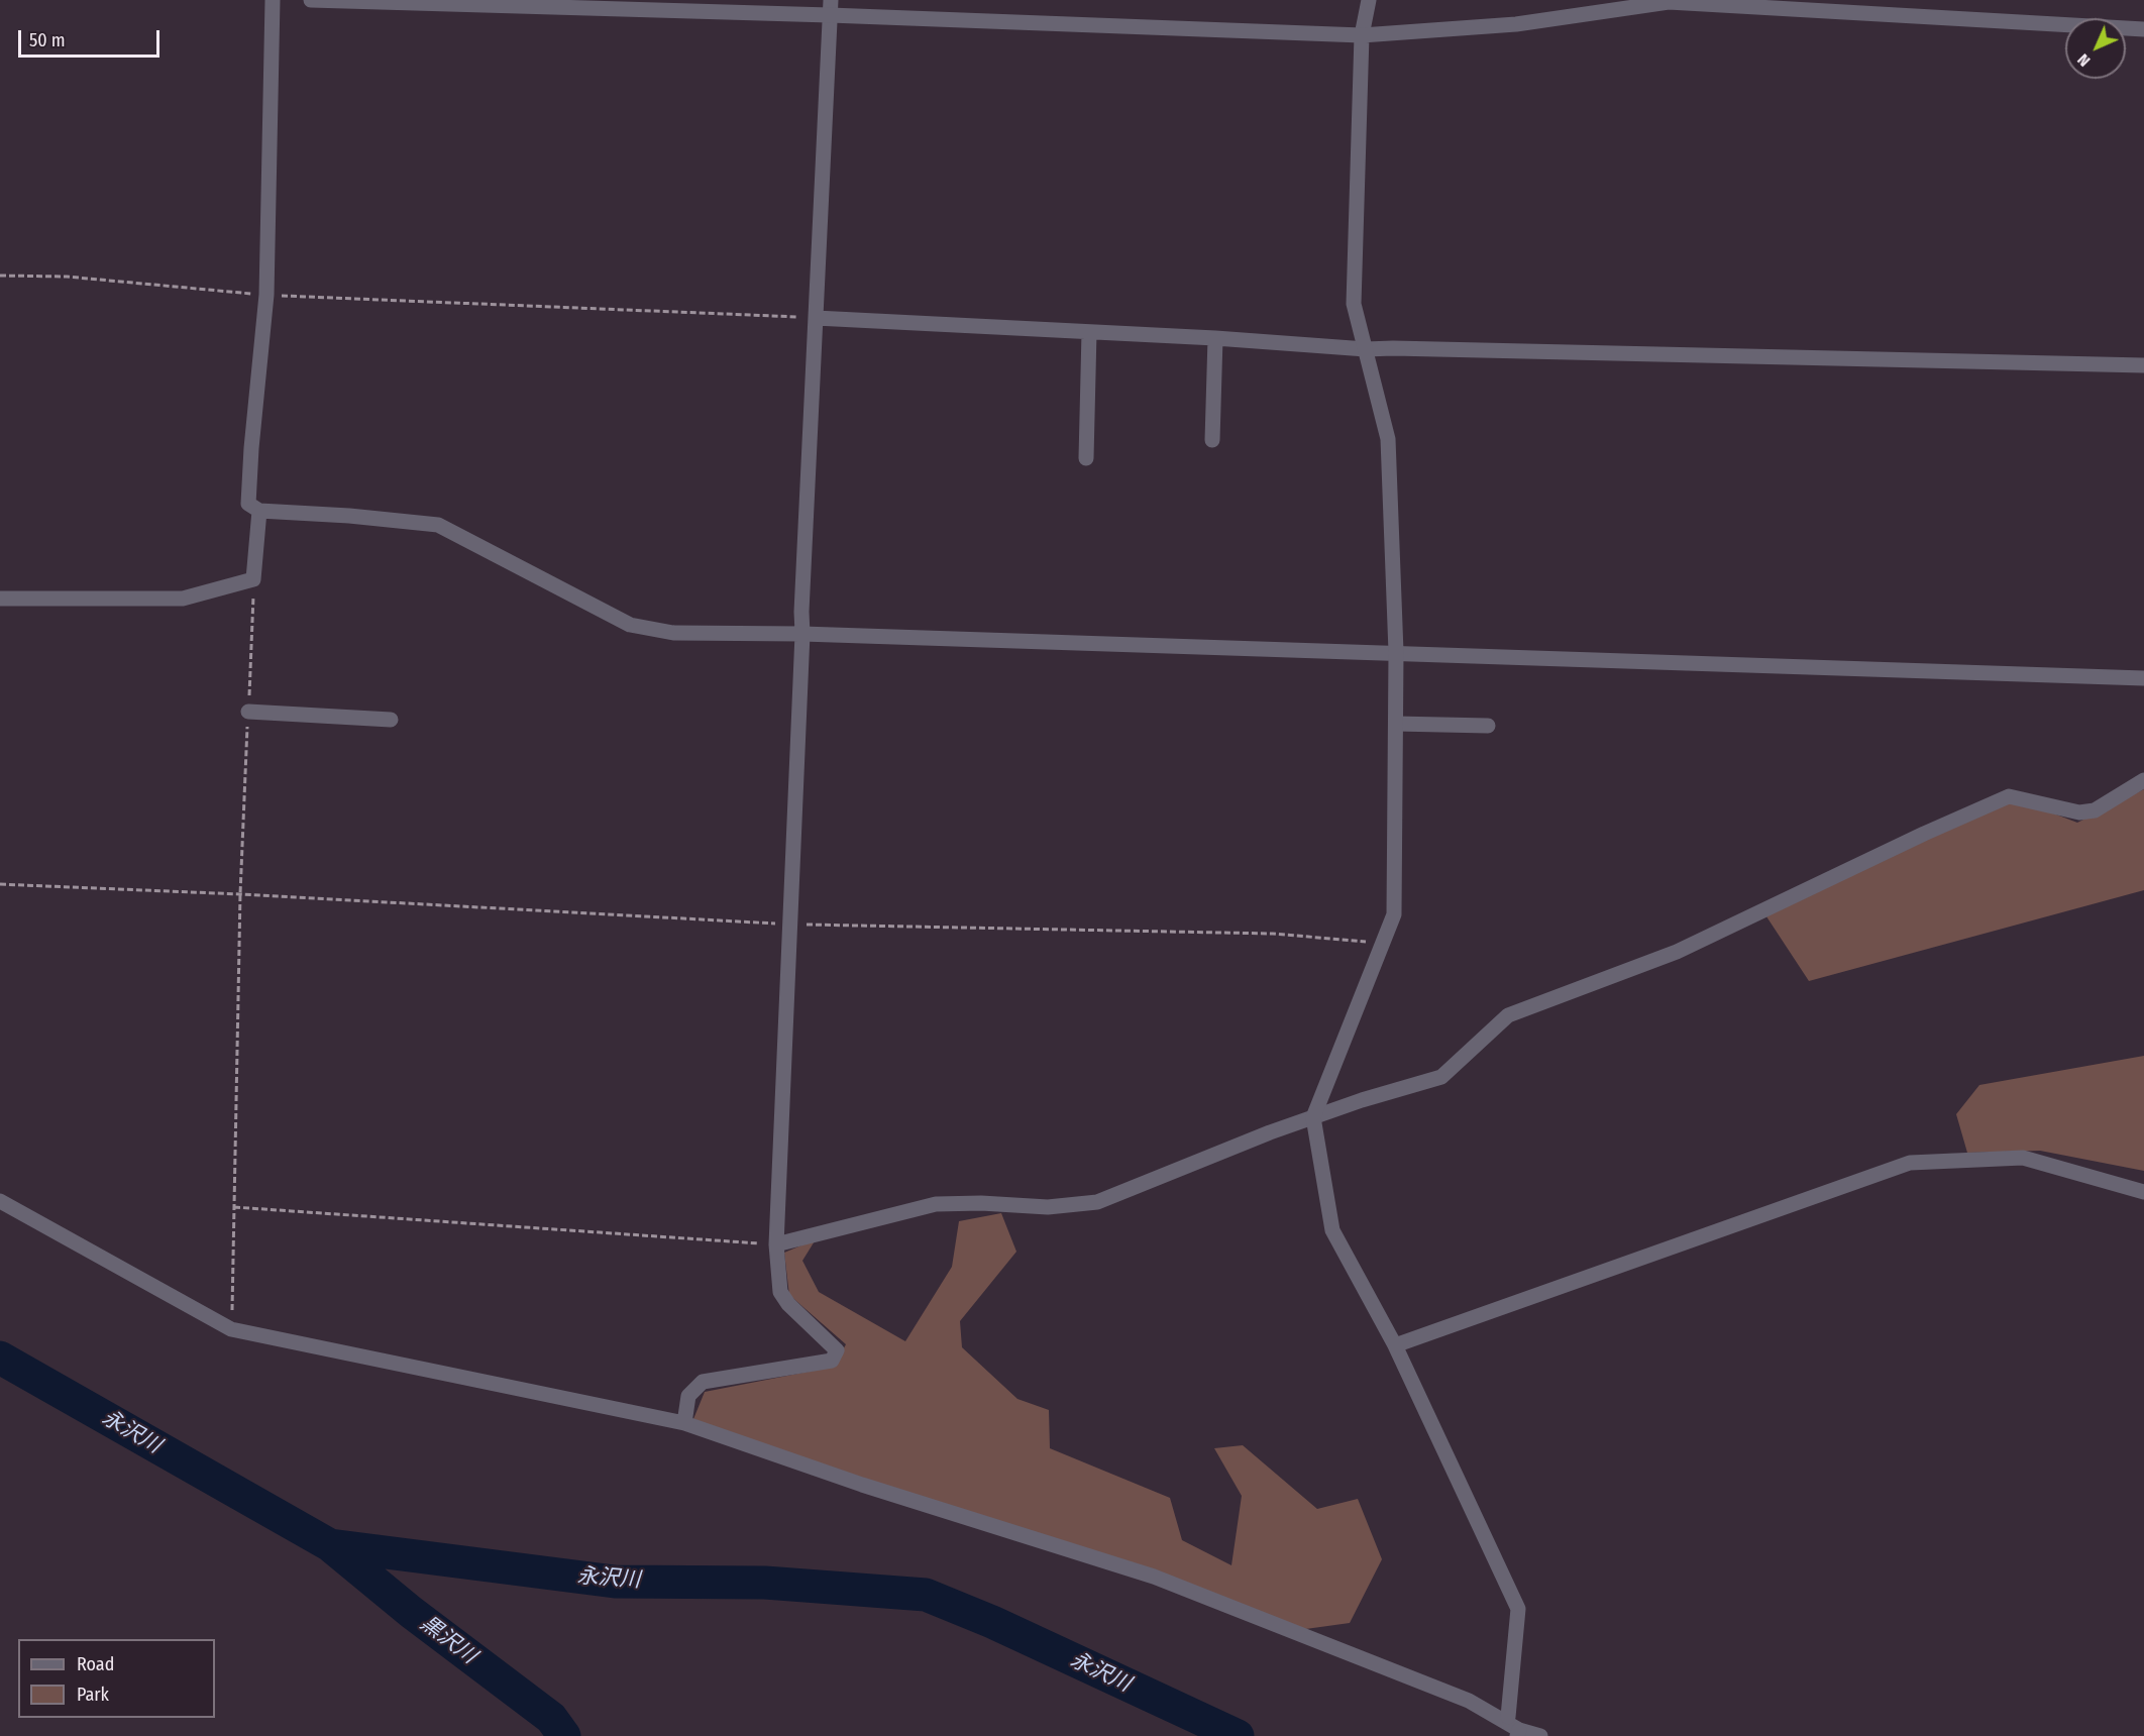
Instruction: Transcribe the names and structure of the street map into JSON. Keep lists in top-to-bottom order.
{
  "water": ["永沢川", "黒沢川"],
  "legend": ["Road", "Park"],
  "scale_bar": "50 m",
  "north": "bottom left"
}
